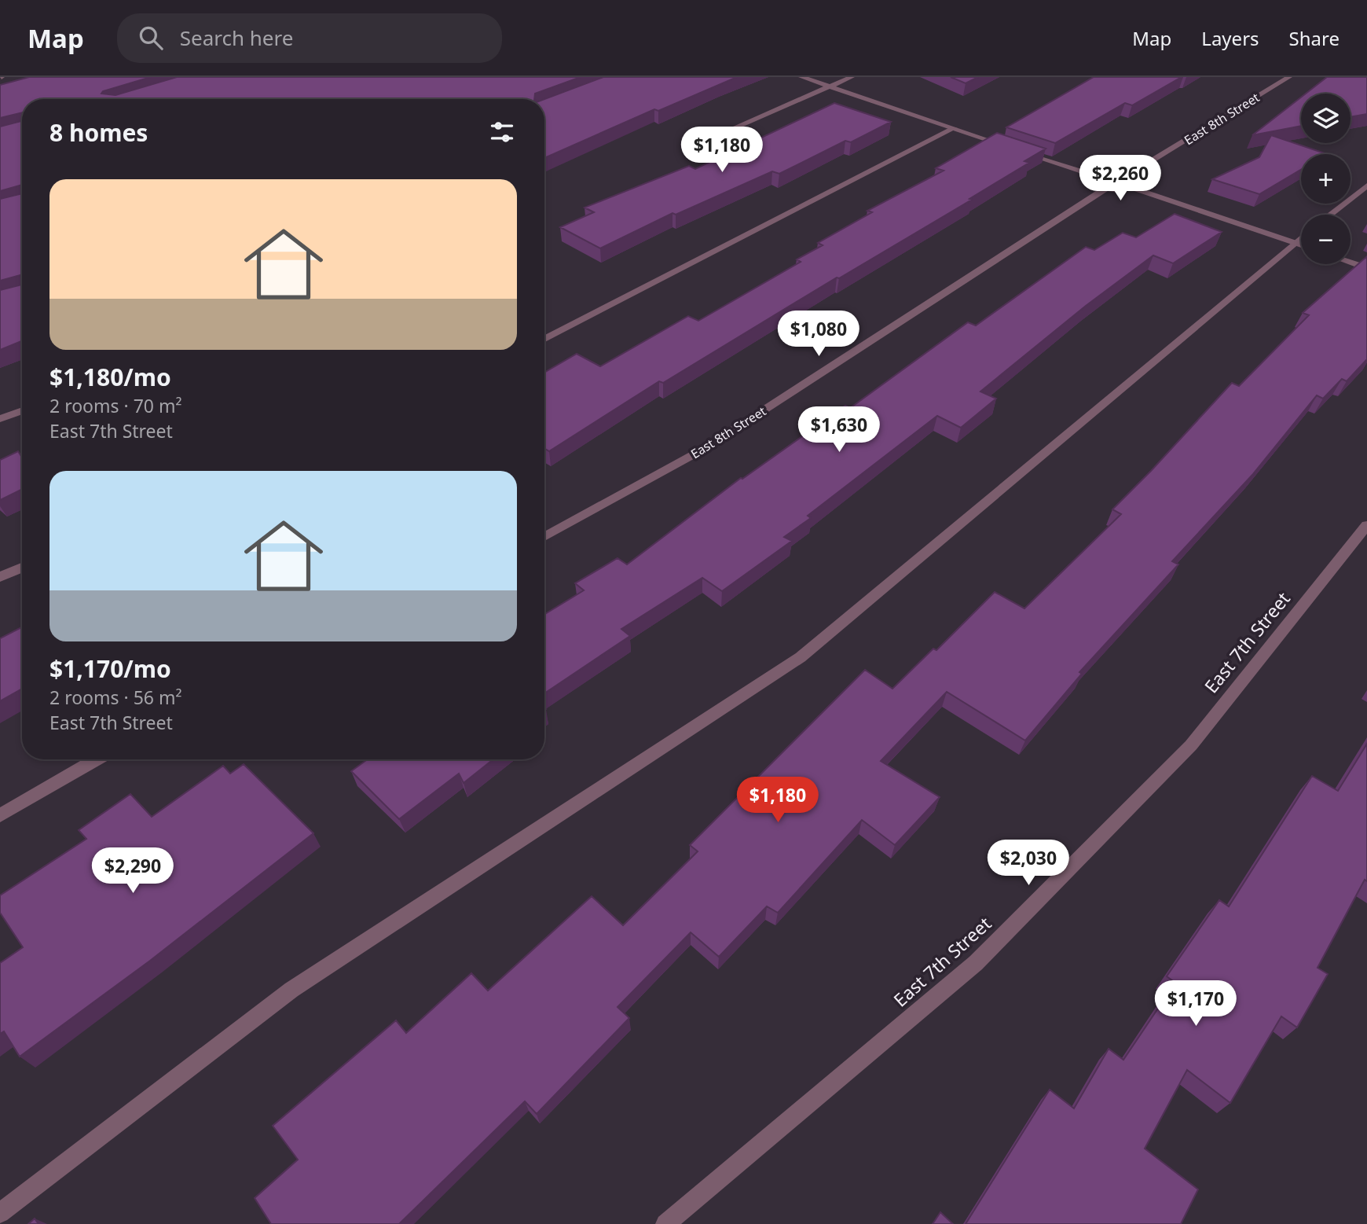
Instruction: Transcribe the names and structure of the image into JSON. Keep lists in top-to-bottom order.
{
  "streets": {
    "street": ["East 8th Street", "East 7th Street"]
  },
  "page": {
    "header": "Map",
    "search": "Search here",
    "nav": ["Map", "Layers", "Share"],
    "map_buttons": ["+", "−"],
    "heading": "8 homes",
    "price": [
      "$1,180",
      "$2,260",
      "$1,080",
      "$1,630",
      "$1,180",
      "$2,030",
      "$2,290",
      "$1,170"
    ],
    "list": [
      {
        "name": "$1,180/mo",
        "note": "2 rooms · 70 m² · East 7th Street"
      },
      {
        "name": "$1,170/mo",
        "note": "2 rooms · 56 m² · East 7th Street"
      }
    ]
  }
}
